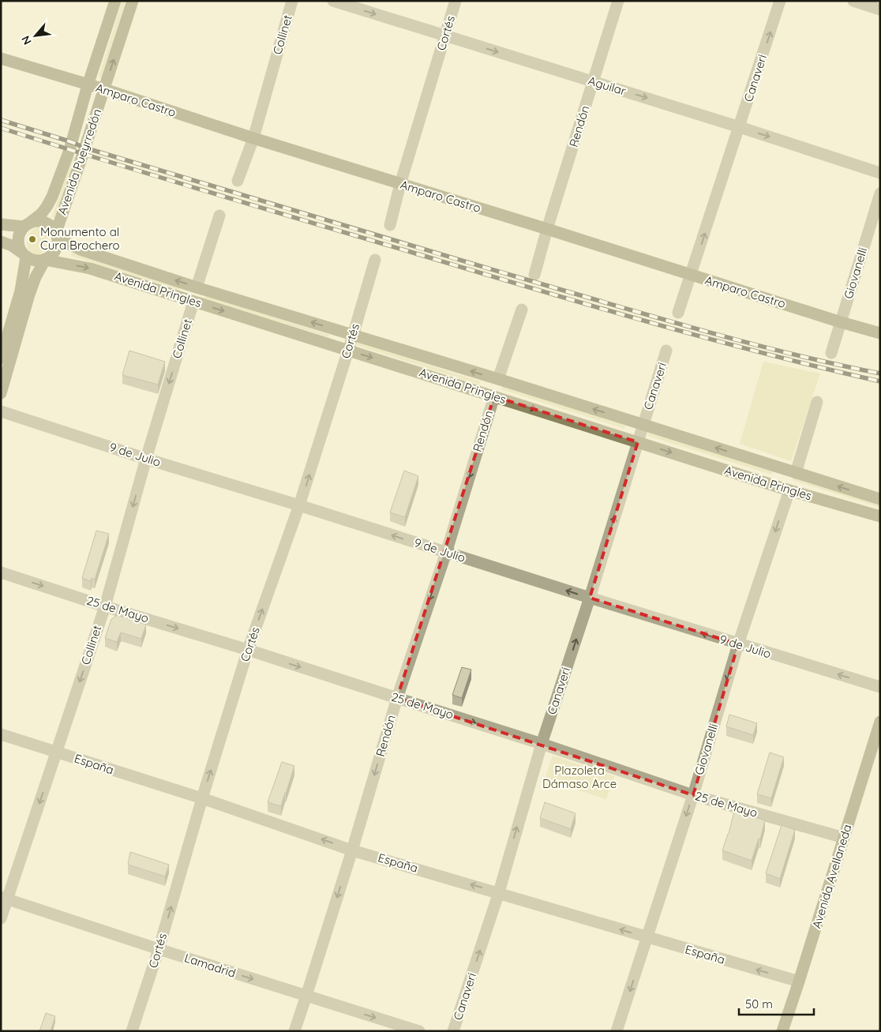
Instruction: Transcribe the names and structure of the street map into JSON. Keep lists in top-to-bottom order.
{
  "streets": {
    "main road": [
      "Amparo Castro",
      "Avenida Pueyrredón",
      "Avenida Pringles",
      "Avenida Avellaneda"
    ],
    "street": [
      "Cortés",
      "Collinet",
      "Canaveri",
      "Aguilar",
      "Rendón",
      "Giovanelli",
      "9 de Julio",
      "25 de Mayo",
      "España",
      "Lamadrid"
    ]
  },
  "crossings": [
    ["Cortés", "Aguilar"],
    ["Cortés", "Amparo Castro"],
    ["Cortés", "Avenida Pringles"],
    ["Cortés", "9 de Julio"],
    ["Cortés", "25 de Mayo"],
    ["Cortés", "España"],
    ["Cortés", "Lamadrid"],
    ["Collinet", "Amparo Castro"],
    ["Collinet", "Avenida Pringles"],
    ["Collinet", "9 de Julio"],
    ["Collinet", "25 de Mayo"],
    ["Collinet", "España"],
    ["Collinet", "Lamadrid"],
    ["Canaveri", "Aguilar"],
    ["Canaveri", "Amparo Castro"],
    ["Canaveri", "Avenida Pringles"],
    ["Canaveri", "9 de Julio"],
    ["Canaveri", "25 de Mayo"],
    ["Canaveri", "España"],
    ["Aguilar", "Rendón"],
    ["Amparo Castro", "Rendón"],
    ["Amparo Castro", "Avenida Pueyrredón"],
    ["Amparo Castro", "Giovanelli"],
    ["Rendón", "Avenida Pringles"],
    ["Rendón", "9 de Julio"],
    ["Rendón", "25 de Mayo"],
    ["Rendón", "España"],
    ["Rendón", "Lamadrid"],
    ["Avenida Pueyrredón", "Avenida Pringles"],
    ["Giovanelli", "Avenida Pringles"],
    ["Giovanelli", "9 de Julio"],
    ["Giovanelli", "25 de Mayo"],
    ["Giovanelli", "España"],
    ["25 de Mayo", "Avenida Avellaneda"],
    ["España", "Avenida Avellaneda"]
  ],
  "one_way": [
    "Cortés",
    "Collinet",
    "Canaveri",
    "Aguilar",
    "Rendón",
    "Giovanelli",
    "9 de Julio",
    "25 de Mayo",
    "España",
    "Lamadrid"
  ],
  "parks": ["Plazoleta Dámaso Arce"],
  "places": ["Monumento al Cura Brochero"],
  "scale_bar": "50 m",
  "north": "bottom left"
}
